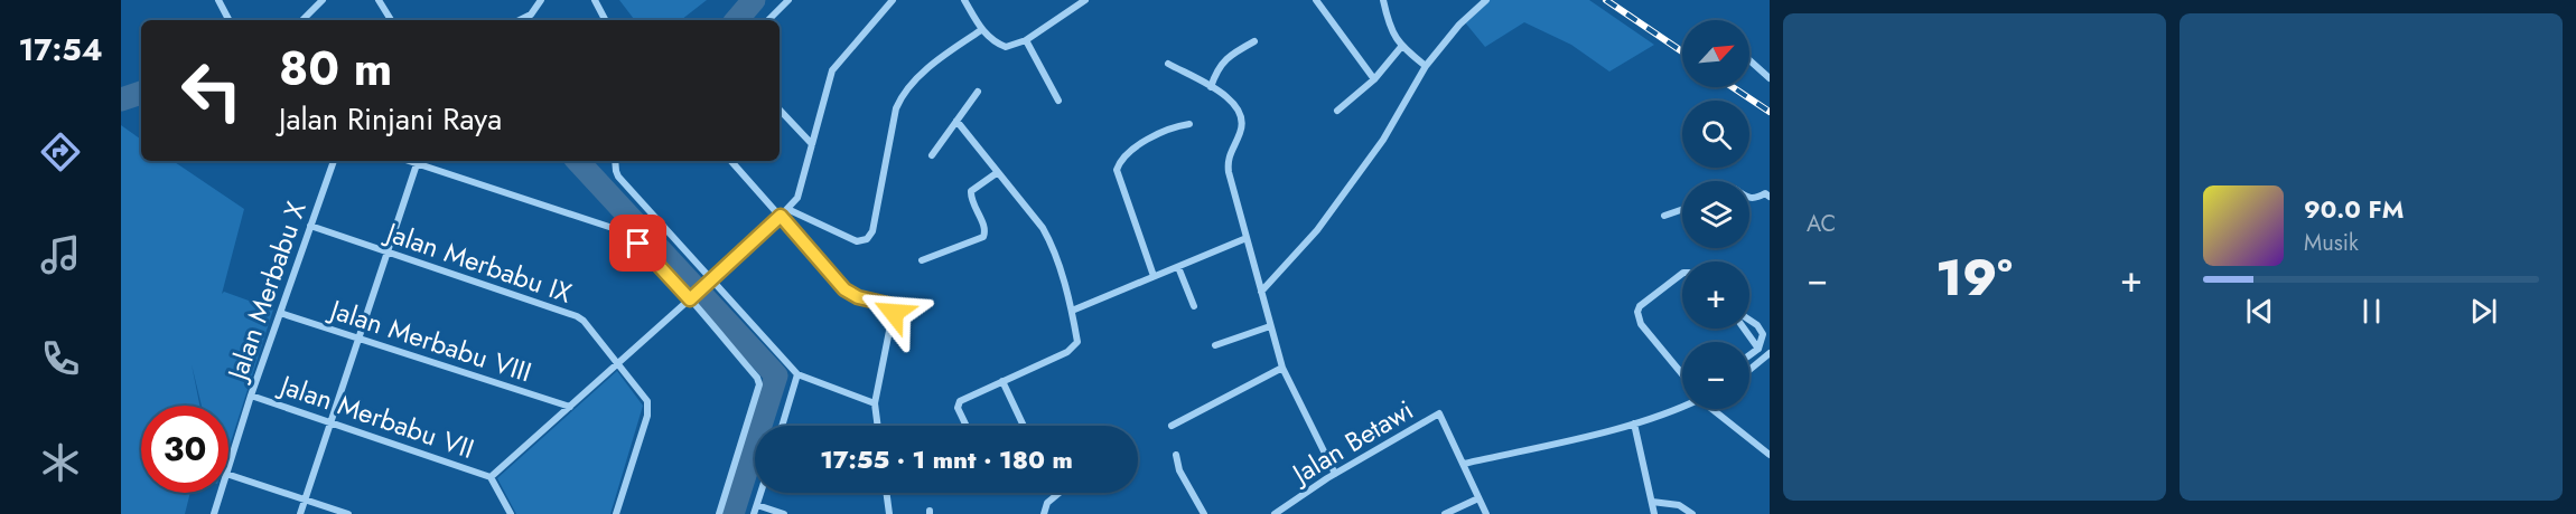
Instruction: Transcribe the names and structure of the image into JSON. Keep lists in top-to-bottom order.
{
  "streets": {
    "street": [
      "Jalan Merbabu IX",
      "Jalan Merbabu X",
      "Jalan Merbabu VIII",
      "Jalan Merbabu VII",
      "Jalan Betawi"
    ]
  },
  "crossings": [
    ["Jalan Merbabu IX", "Jalan Merbabu X"],
    ["Jalan Merbabu X", "Jalan Merbabu VIII"],
    ["Jalan Merbabu X", "Jalan Merbabu VII"]
  ],
  "north": "top right",
  "page": {
    "tabs": "17:54",
    "tile": "AC",
    "map_buttons": ["+", "−"],
    "turn": ["80 m", "Jalan Rinjani Raya"],
    "song": ["90.0 FM", "Musik"],
    "heat": ["−", "19°", "+"],
    "limit": "30",
    "trip": "17:55 · 1 mnt · 180 m"
  }
}
